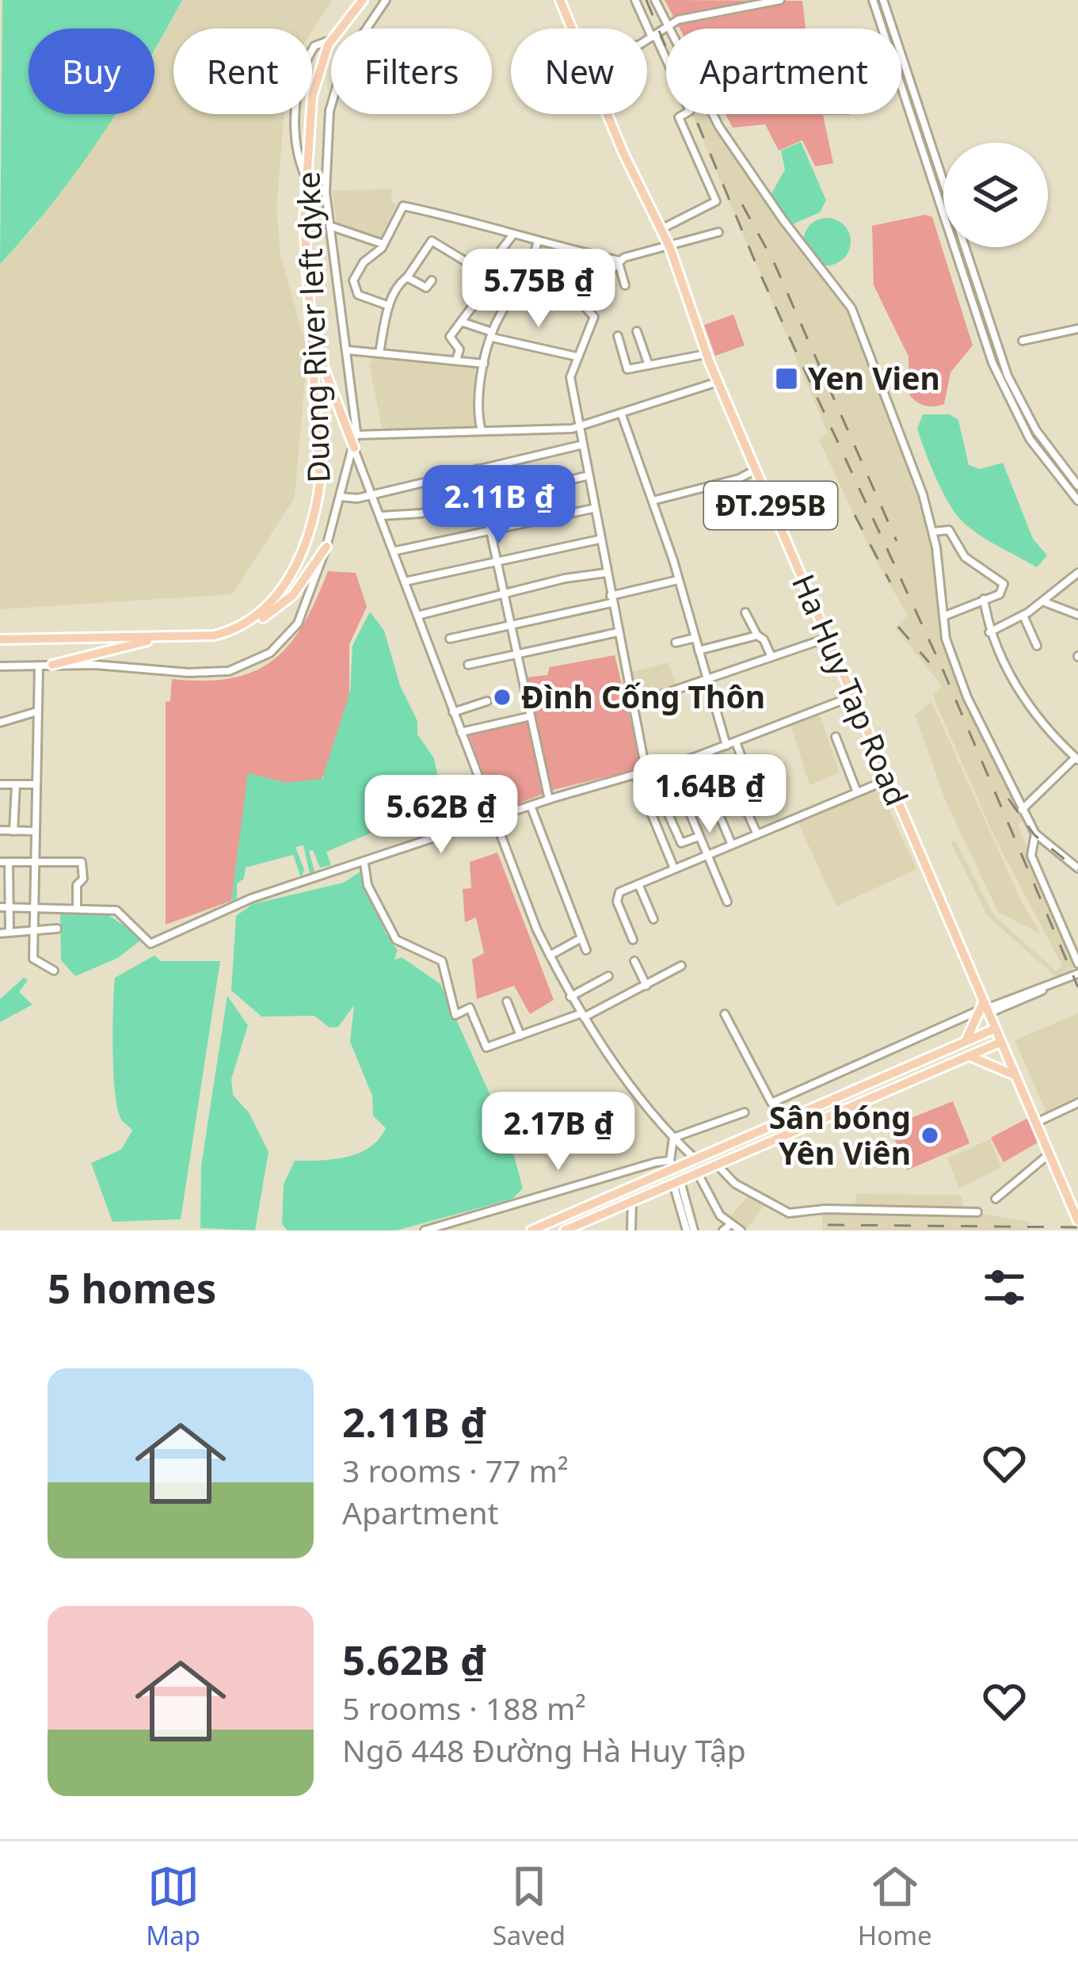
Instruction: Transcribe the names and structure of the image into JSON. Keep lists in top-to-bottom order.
{
  "streets": {
    "main road": ["Duong River left dyke", "ĐT.295B", "Ha Huy Tap Road"]
  },
  "places": {
    "transit": ["Yen Vien"],
    "other": ["Đình Cống Thôn", "Sân bóng Yên Viên"]
  },
  "page": {
    "chip": [
      "Buy",
      "Rent",
      "Filters",
      "New",
      "Apartment"
    ],
    "price": [
      "5.75B ₫",
      "2.11B ₫",
      "1.64B ₫",
      "5.62B ₫",
      "2.17B ₫"
    ],
    "heading": "5 homes",
    "list": [
      {
        "name": "2.11B ₫",
        "note": "3 rooms · 77 m² · Apartment"
      },
      {
        "name": "5.62B ₫",
        "note": "5 rooms · 188 m² · Ngõ 448 Đường Hà Huy Tập"
      }
    ],
    "tabs": ["Map", "Saved", "Home"]
  }
}
